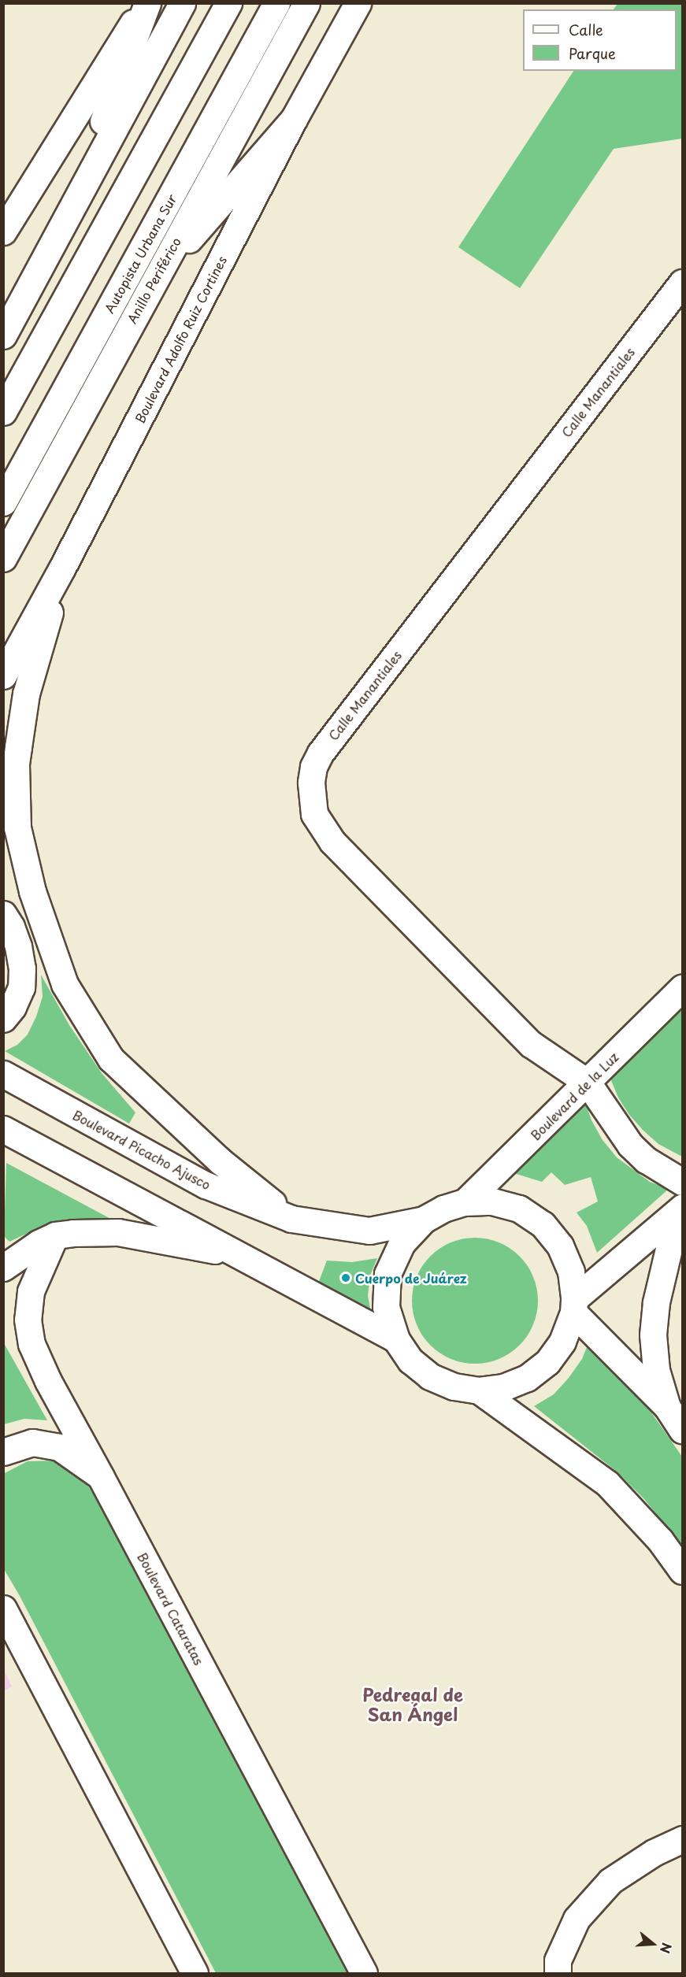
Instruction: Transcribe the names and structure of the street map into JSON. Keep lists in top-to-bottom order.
{
  "streets": {
    "main road": [
      "Autopista Urbana Sur",
      "Anillo Periférico",
      "Boulevard Adolfo Ruiz Cortines",
      "Calle Manantiales",
      "Boulevard de la Luz",
      "Boulevard Picacho Ajusco",
      "Boulevard Cataratas"
    ]
  },
  "crossings": [
    ["Calle Manantiales", "Boulevard de la Luz"]
  ],
  "districts": ["Pedregal de San Ángel"],
  "places": ["Cuerpo de Juárez"],
  "legend": ["Calle", "Parque"],
  "north": "right"
}
